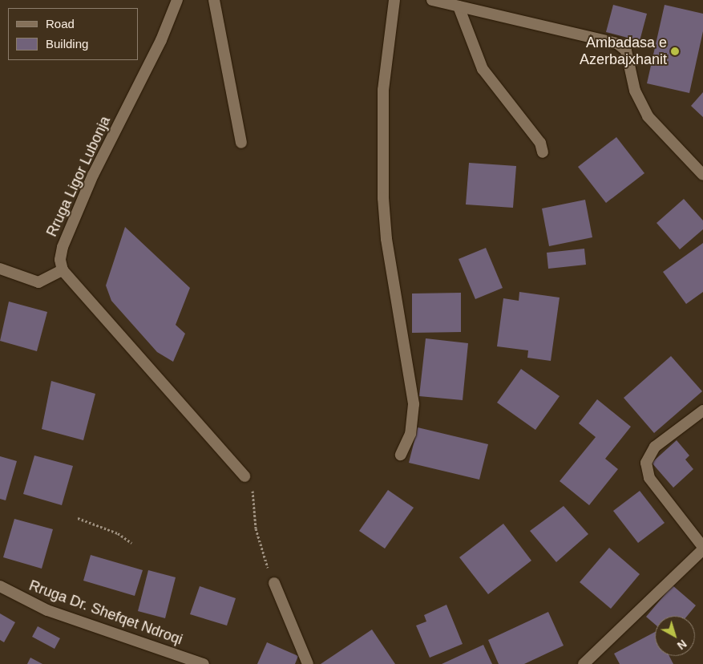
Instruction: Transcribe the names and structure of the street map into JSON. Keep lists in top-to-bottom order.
{
  "streets": {
    "street": ["Rruga Ligor Lubonja", "Rruga Dr. Shefqet Ndroqi"]
  },
  "places": ["Ambadasa e Azerbajxhanit"],
  "legend": ["Road", "Building"],
  "north": "bottom right"
}
